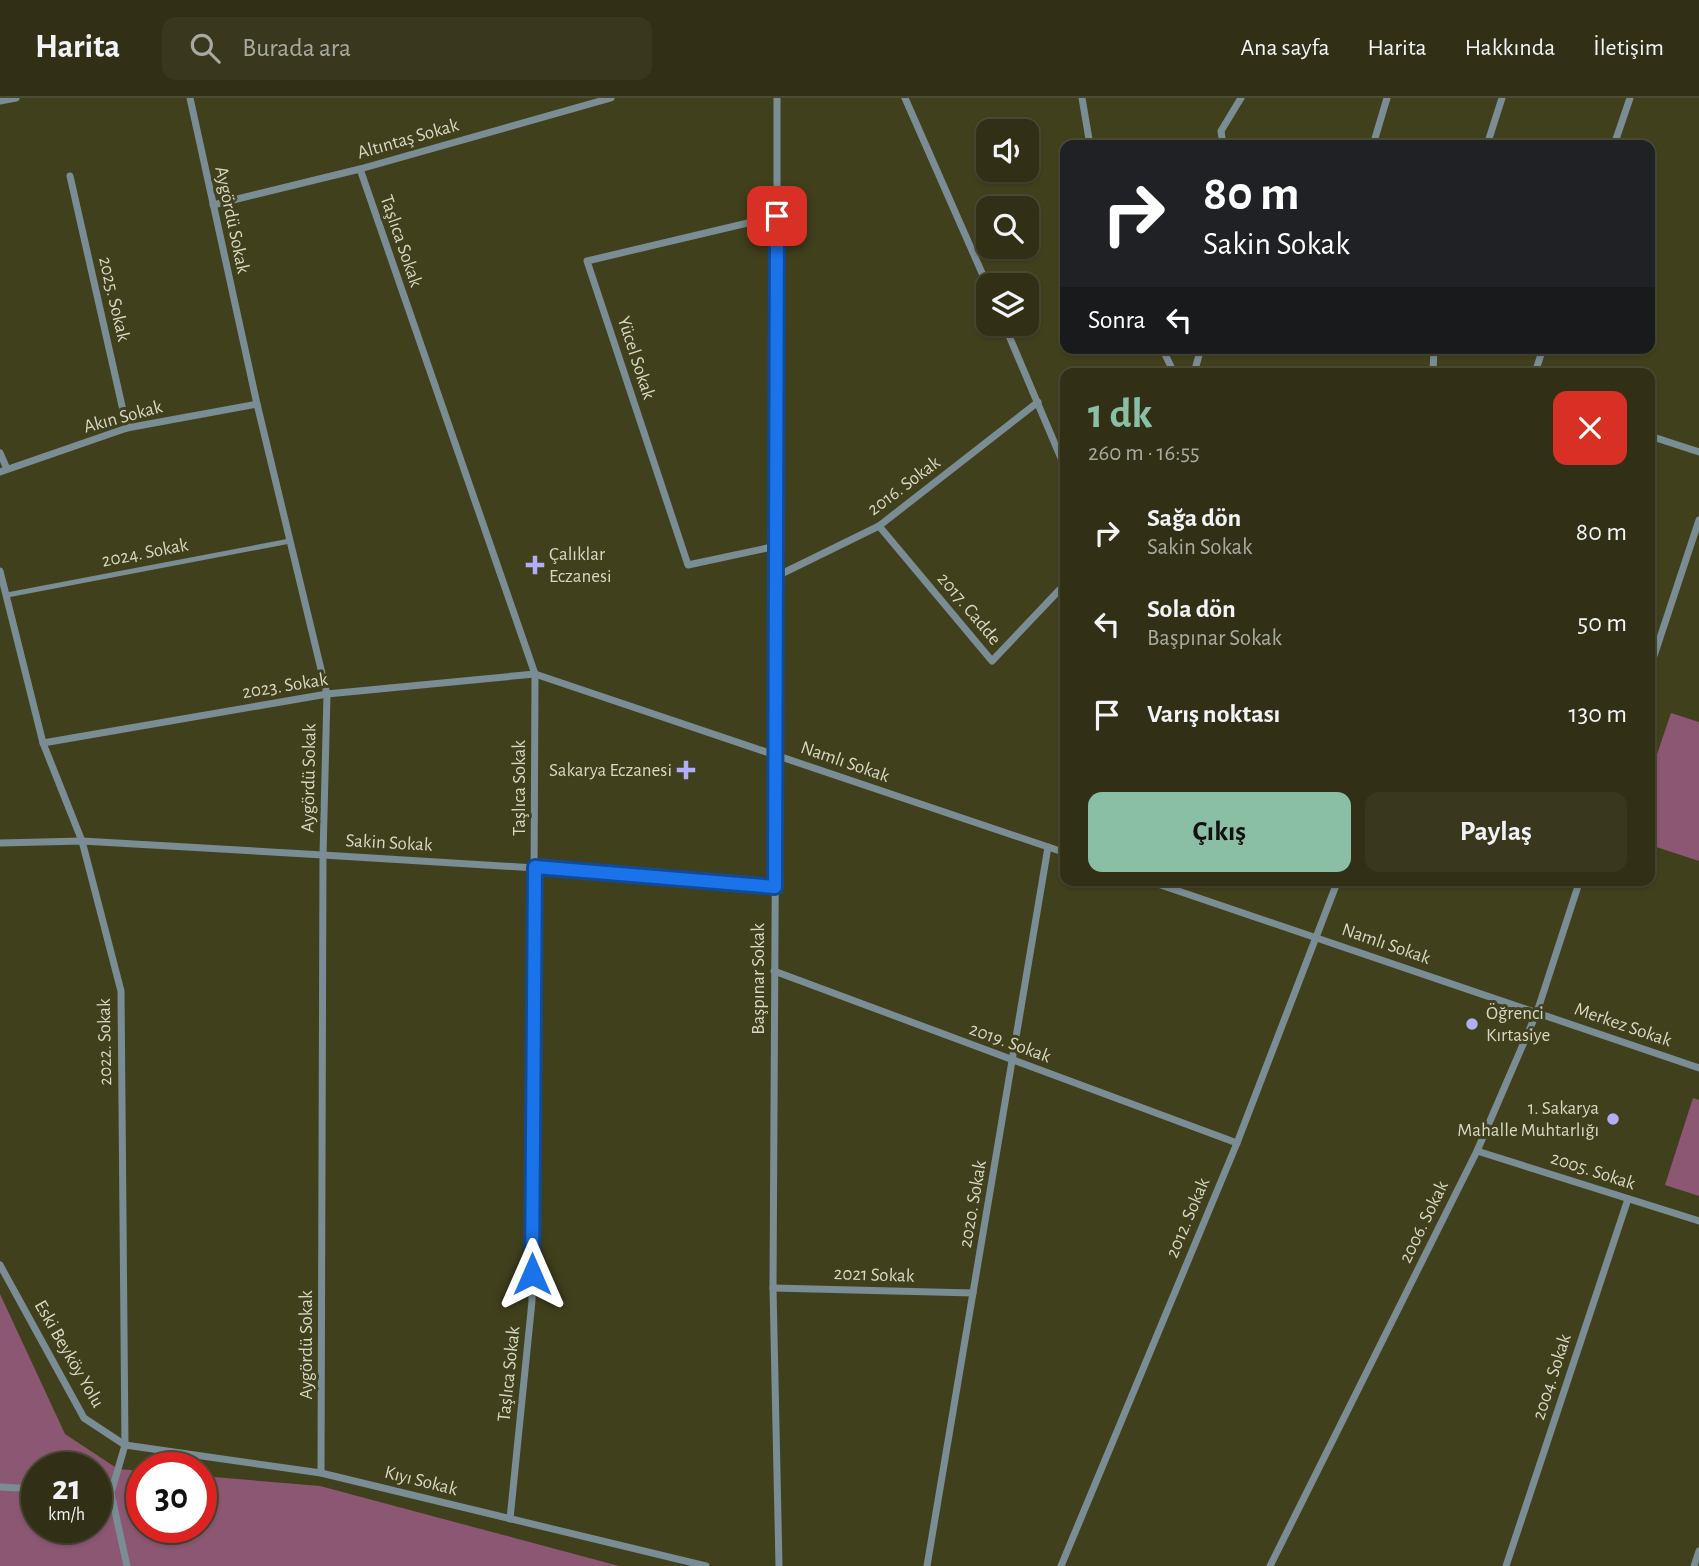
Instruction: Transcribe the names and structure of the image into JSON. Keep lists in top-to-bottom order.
{
  "streets": {
    "street": [
      "Altıntaş Sokak",
      "Aygördü Sokak",
      "Taşlıca Sokak",
      "2025. Sokak",
      "Yücel Sokak",
      "Akın Sokak",
      "2016. Sokak",
      "2017. Cadde",
      "2023. Sokak",
      "Namlı Sokak",
      "Sakin Sokak",
      "Başpınar Sokak",
      "Merkez Sokak",
      "2022. Sokak",
      "2019. Sokak",
      "2005. Sokak",
      "2020. Sokak",
      "2012. Sokak",
      "2006. Sokak",
      "2021 Sokak",
      "Eski Beyköy Yolu",
      "2004. Sokak",
      "Kıyı Sokak"
    ],
    "lane": ["2024. Sokak"]
  },
  "crossings": [
    ["Altıntaş Sokak", "Aygördü Sokak"],
    ["Altıntaş Sokak", "Taşlıca Sokak"],
    ["Aygördü Sokak", "Akın Sokak"],
    ["Aygördü Sokak", "2024. Sokak"],
    ["Aygördü Sokak", "2023. Sokak"],
    ["Aygördü Sokak", "Sakin Sokak"],
    ["Aygördü Sokak", "Kıyı Sokak"],
    ["Taşlıca Sokak", "2023. Sokak"],
    ["Taşlıca Sokak", "Namlı Sokak"],
    ["Taşlıca Sokak", "Sakin Sokak"],
    ["Taşlıca Sokak", "Kıyı Sokak"],
    ["2025. Sokak", "Akın Sokak"],
    ["Yücel Sokak", "Başpınar Sokak"],
    ["2016. Sokak", "2017. Cadde"],
    ["2016. Sokak", "Başpınar Sokak"],
    ["2024. Sokak", "2022. Sokak"],
    ["2023. Sokak", "Namlı Sokak"],
    ["2023. Sokak", "2022. Sokak"],
    ["Namlı Sokak", "Başpınar Sokak"],
    ["Namlı Sokak", "Merkez Sokak"],
    ["Namlı Sokak", "2020. Sokak"],
    ["Namlı Sokak", "2012. Sokak"],
    ["Namlı Sokak", "2006. Sokak"],
    ["Sakin Sokak", "Başpınar Sokak"],
    ["Sakin Sokak", "2022. Sokak"],
    ["Başpınar Sokak", "2019. Sokak"],
    ["Başpınar Sokak", "2021 Sokak"],
    ["Merkez Sokak", "2006. Sokak"],
    ["2022. Sokak", "Eski Beyköy Yolu"],
    ["2022. Sokak", "Kıyı Sokak"],
    ["2019. Sokak", "2020. Sokak"],
    ["2019. Sokak", "2012. Sokak"],
    ["2005. Sokak", "2006. Sokak"],
    ["2005. Sokak", "2004. Sokak"],
    ["2020. Sokak", "2021 Sokak"],
    ["Eski Beyköy Yolu", "Kıyı Sokak"]
  ],
  "places": {
    "health": ["Çalıklar Eczanesi", "Sakarya Eczanesi"],
    "other": ["Öğrenci Kırtasiye", "1. Sakarya Mahalle Muhtarlığı"]
  },
  "page": {
    "header": "Harita",
    "search": "Burada ara",
    "nav": [
      "Ana sayfa",
      "Harita",
      "Hakkında",
      "İletişim"
    ],
    "turn": ["80 m", "Sakin Sokak"],
    "then": "Sonra",
    "heading": ["1 dk", "260 m · 16:55"],
    "list": [
      {
        "name": "Sağa dön",
        "note": "Sakin Sokak",
        "value": "80 m"
      },
      {
        "name": "Sola dön",
        "note": "Başpınar Sokak",
        "value": "50 m"
      },
      {
        "name": "Varış noktası",
        "value": "130 m"
      }
    ],
    "buttons": ["Çıkış", "Paylaş"],
    "speed": "21 km/h",
    "limit": "30"
  }
}
